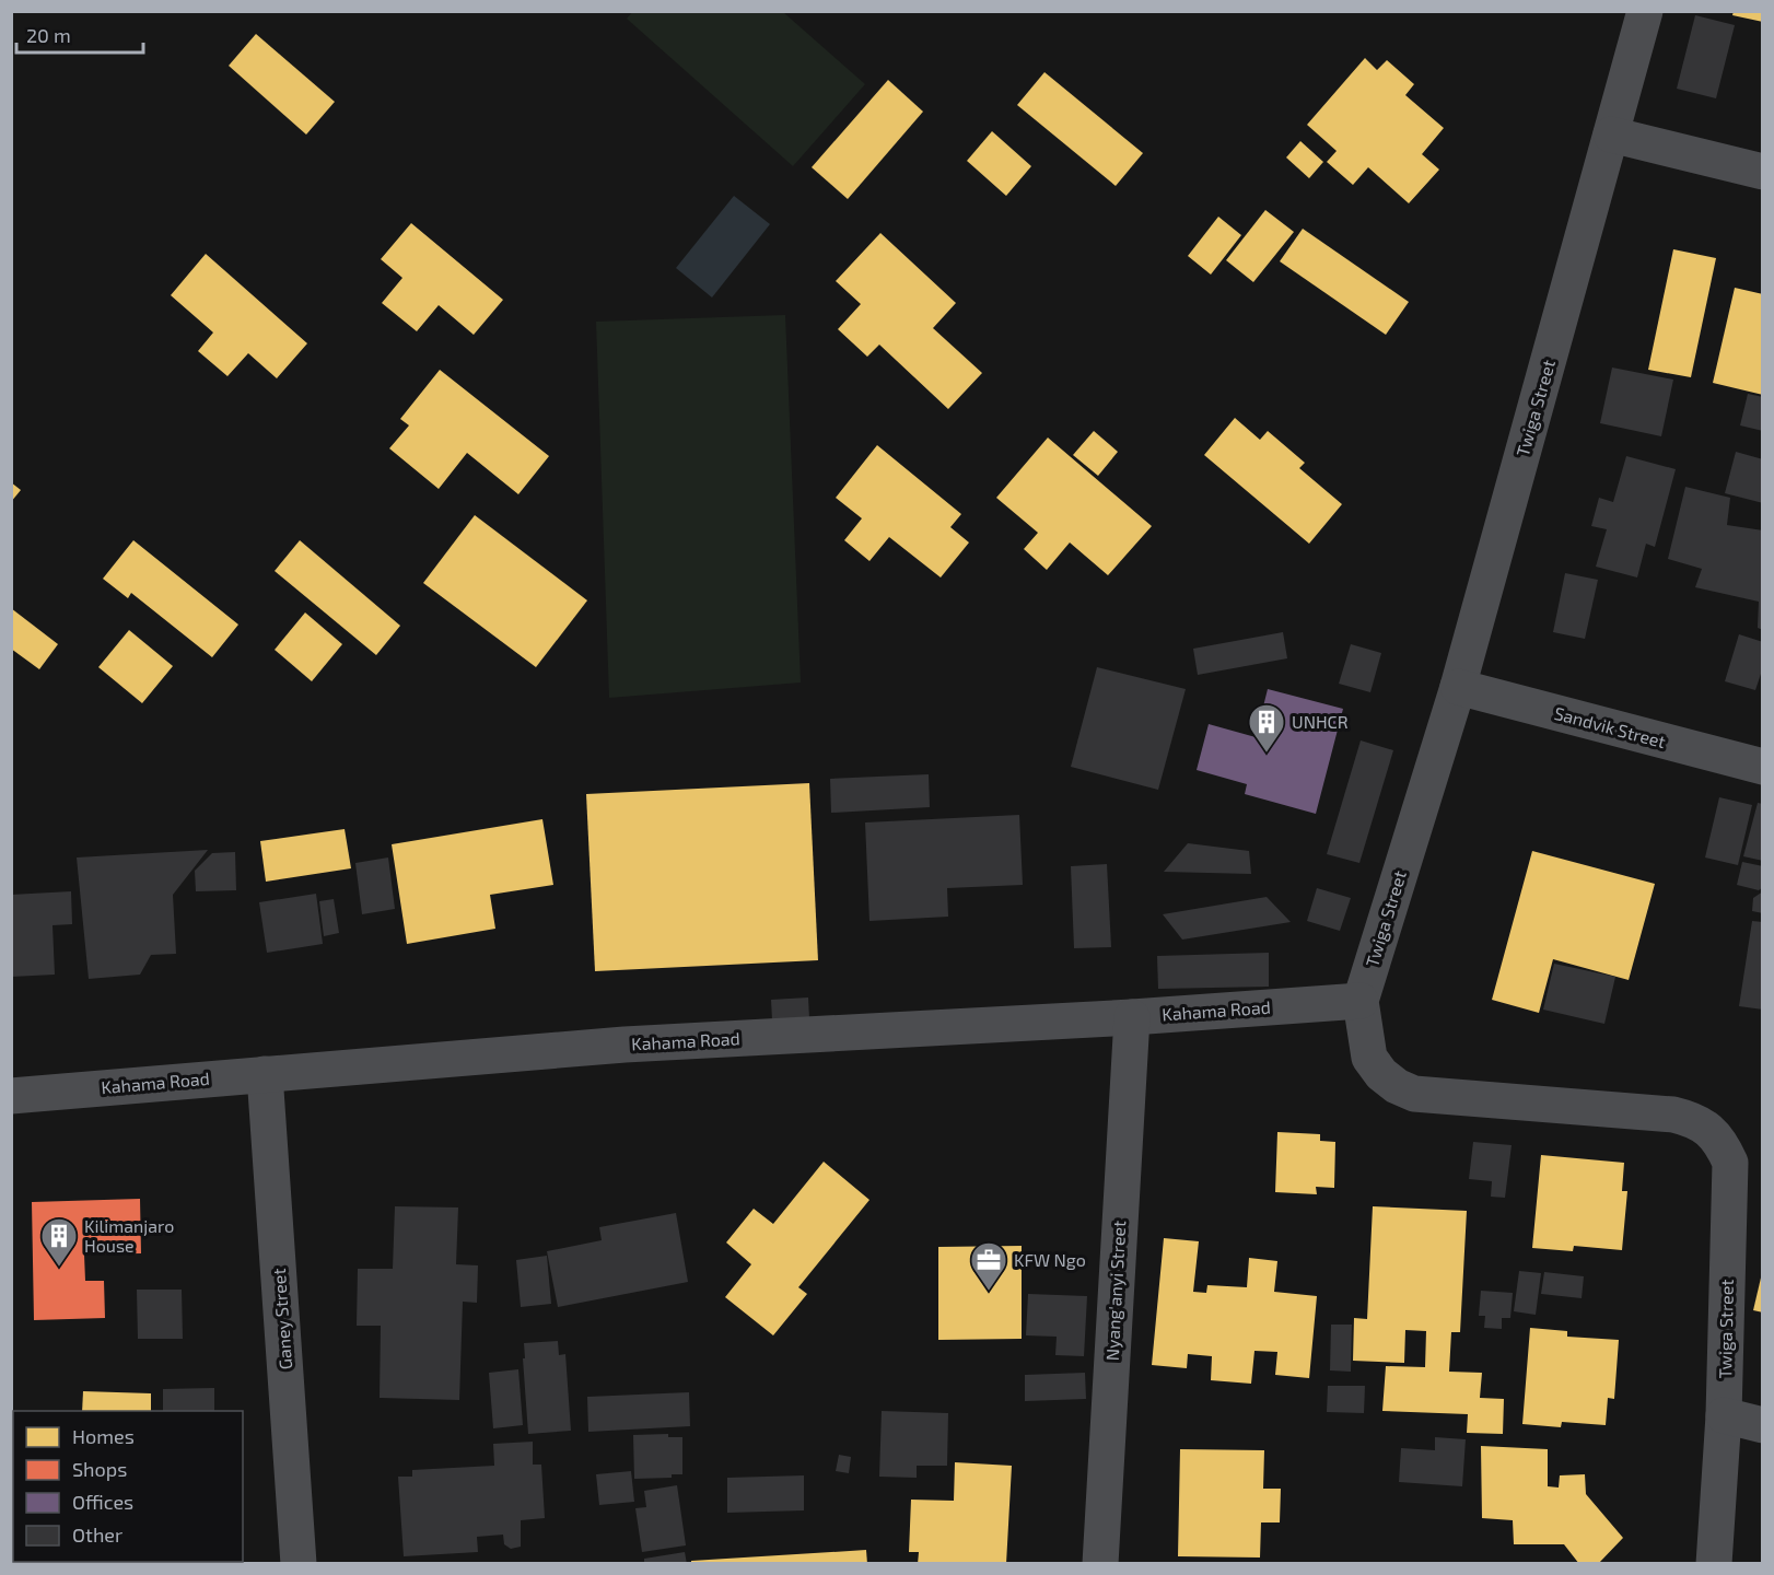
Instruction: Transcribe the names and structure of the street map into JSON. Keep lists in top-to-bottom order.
{
  "streets": {
    "street": [
      "Twiga Street",
      "Sandvik Street",
      "Kahama Road",
      "Nyang'anyi Street",
      "Ganey Street"
    ]
  },
  "crossings": [
    ["Twiga Street", "Sandvik Street"],
    ["Twiga Street", "Kahama Road"],
    ["Kahama Road", "Nyang'anyi Street"],
    ["Kahama Road", "Ganey Street"]
  ],
  "places": {
    "building": ["UNHCR", "Kilimanjaro House"],
    "office": ["KFW Ngo"]
  },
  "legend": [
    "Homes",
    "Shops",
    "Offices",
    "Other"
  ],
  "scale_bar": "20 m"
}
